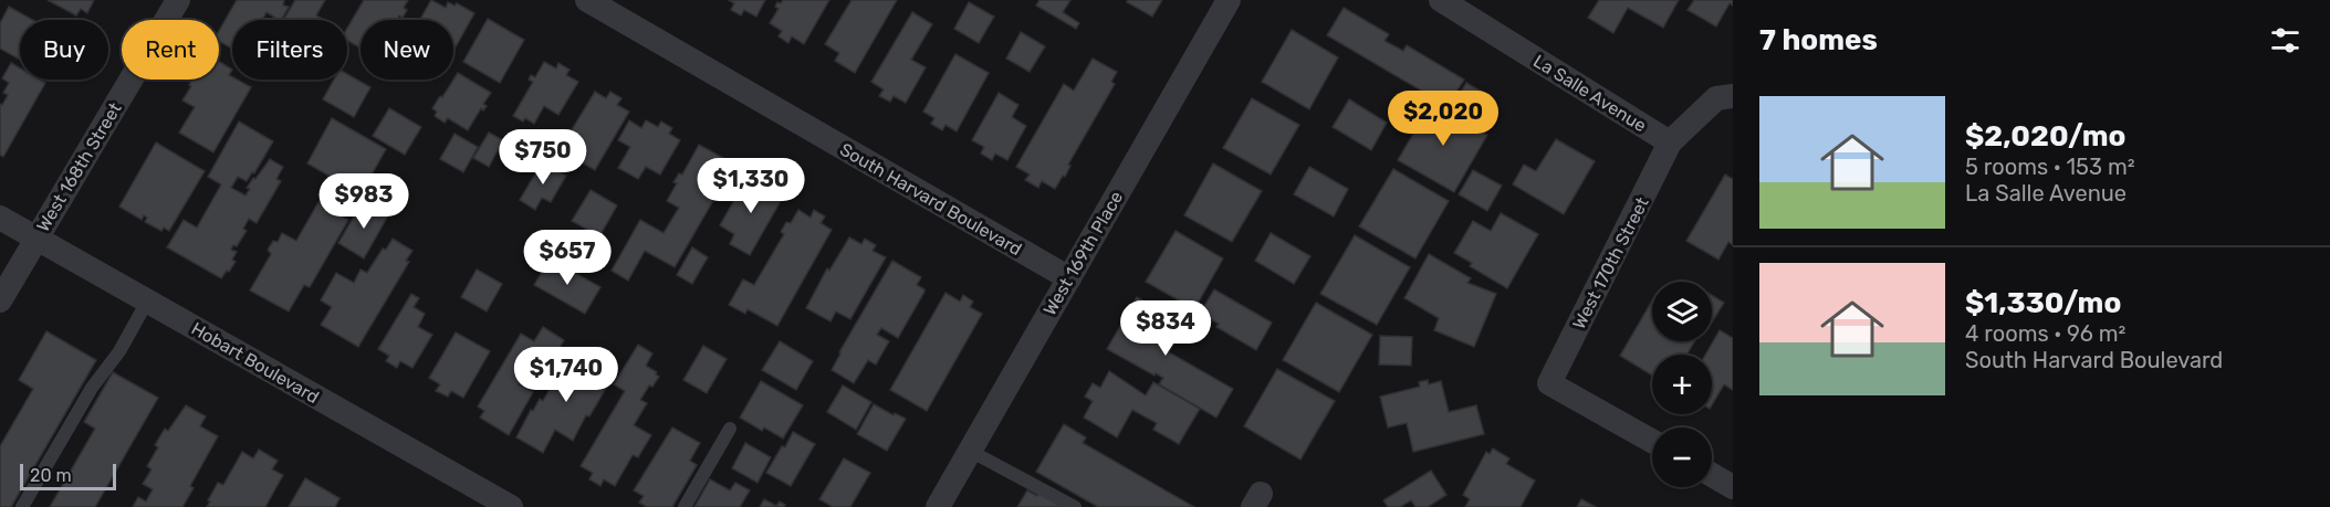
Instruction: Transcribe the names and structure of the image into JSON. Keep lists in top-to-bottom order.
{
  "streets": {
    "street": [
      "La Salle Avenue",
      "West 168th Street",
      "South Harvard Boulevard",
      "West 169th Place",
      "West 170th Street",
      "Hobart Boulevard"
    ]
  },
  "crossings": [
    ["La Salle Avenue", "West 170th Street"],
    ["West 168th Street", "Hobart Boulevard"],
    ["South Harvard Boulevard", "West 169th Place"]
  ],
  "scale_bar": "20 m",
  "page": {
    "heading": "7 homes",
    "chip": [
      "Buy",
      "Rent",
      "Filters",
      "New"
    ],
    "list": [
      {
        "name": "$2,020/mo",
        "note": "5 rooms · 153 m² · La Salle Avenue"
      },
      {
        "name": "$1,330/mo",
        "note": "4 rooms · 96 m² · South Harvard Boulevard"
      }
    ],
    "price": [
      "$2,020",
      "$750",
      "$1,330",
      "$983",
      "$657",
      "$834",
      "$1,740"
    ],
    "map_buttons": ["+", "−"],
    "scale": "20 m"
  }
}
